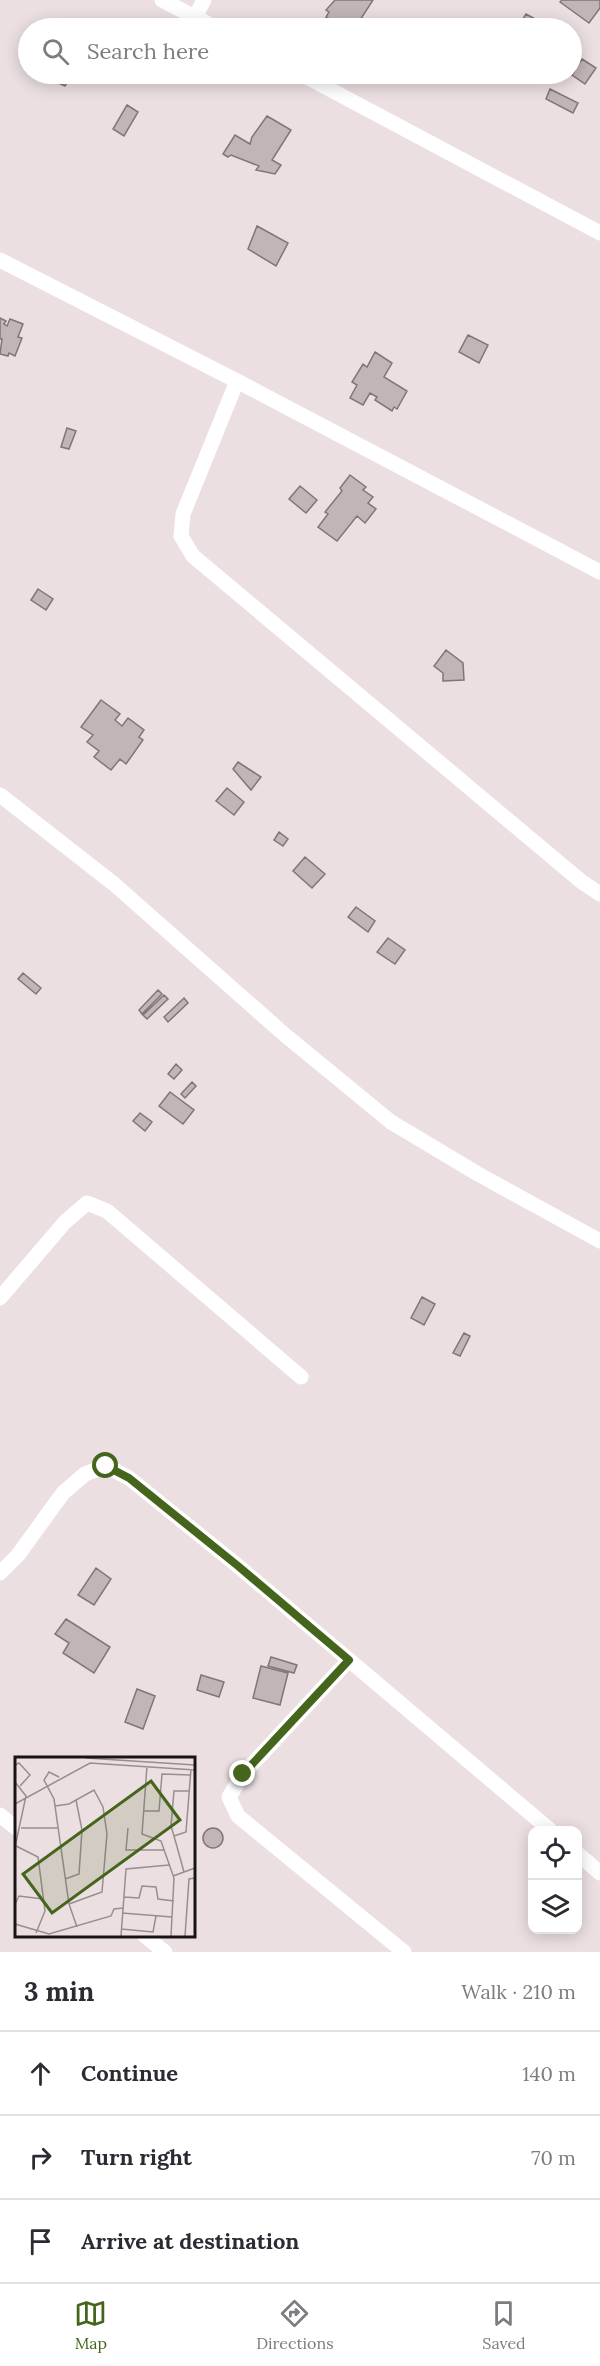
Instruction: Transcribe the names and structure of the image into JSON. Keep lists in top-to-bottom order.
{
  "page": {
    "search": "Search here",
    "heading": ["3 min", "Walk · 210 m"],
    "list": [
      ["Continue", "140 m"],
      ["Turn right", "70 m"],
      "Arrive at destination"
    ],
    "nav": ["Map", "Directions", "Saved"]
  }
}
